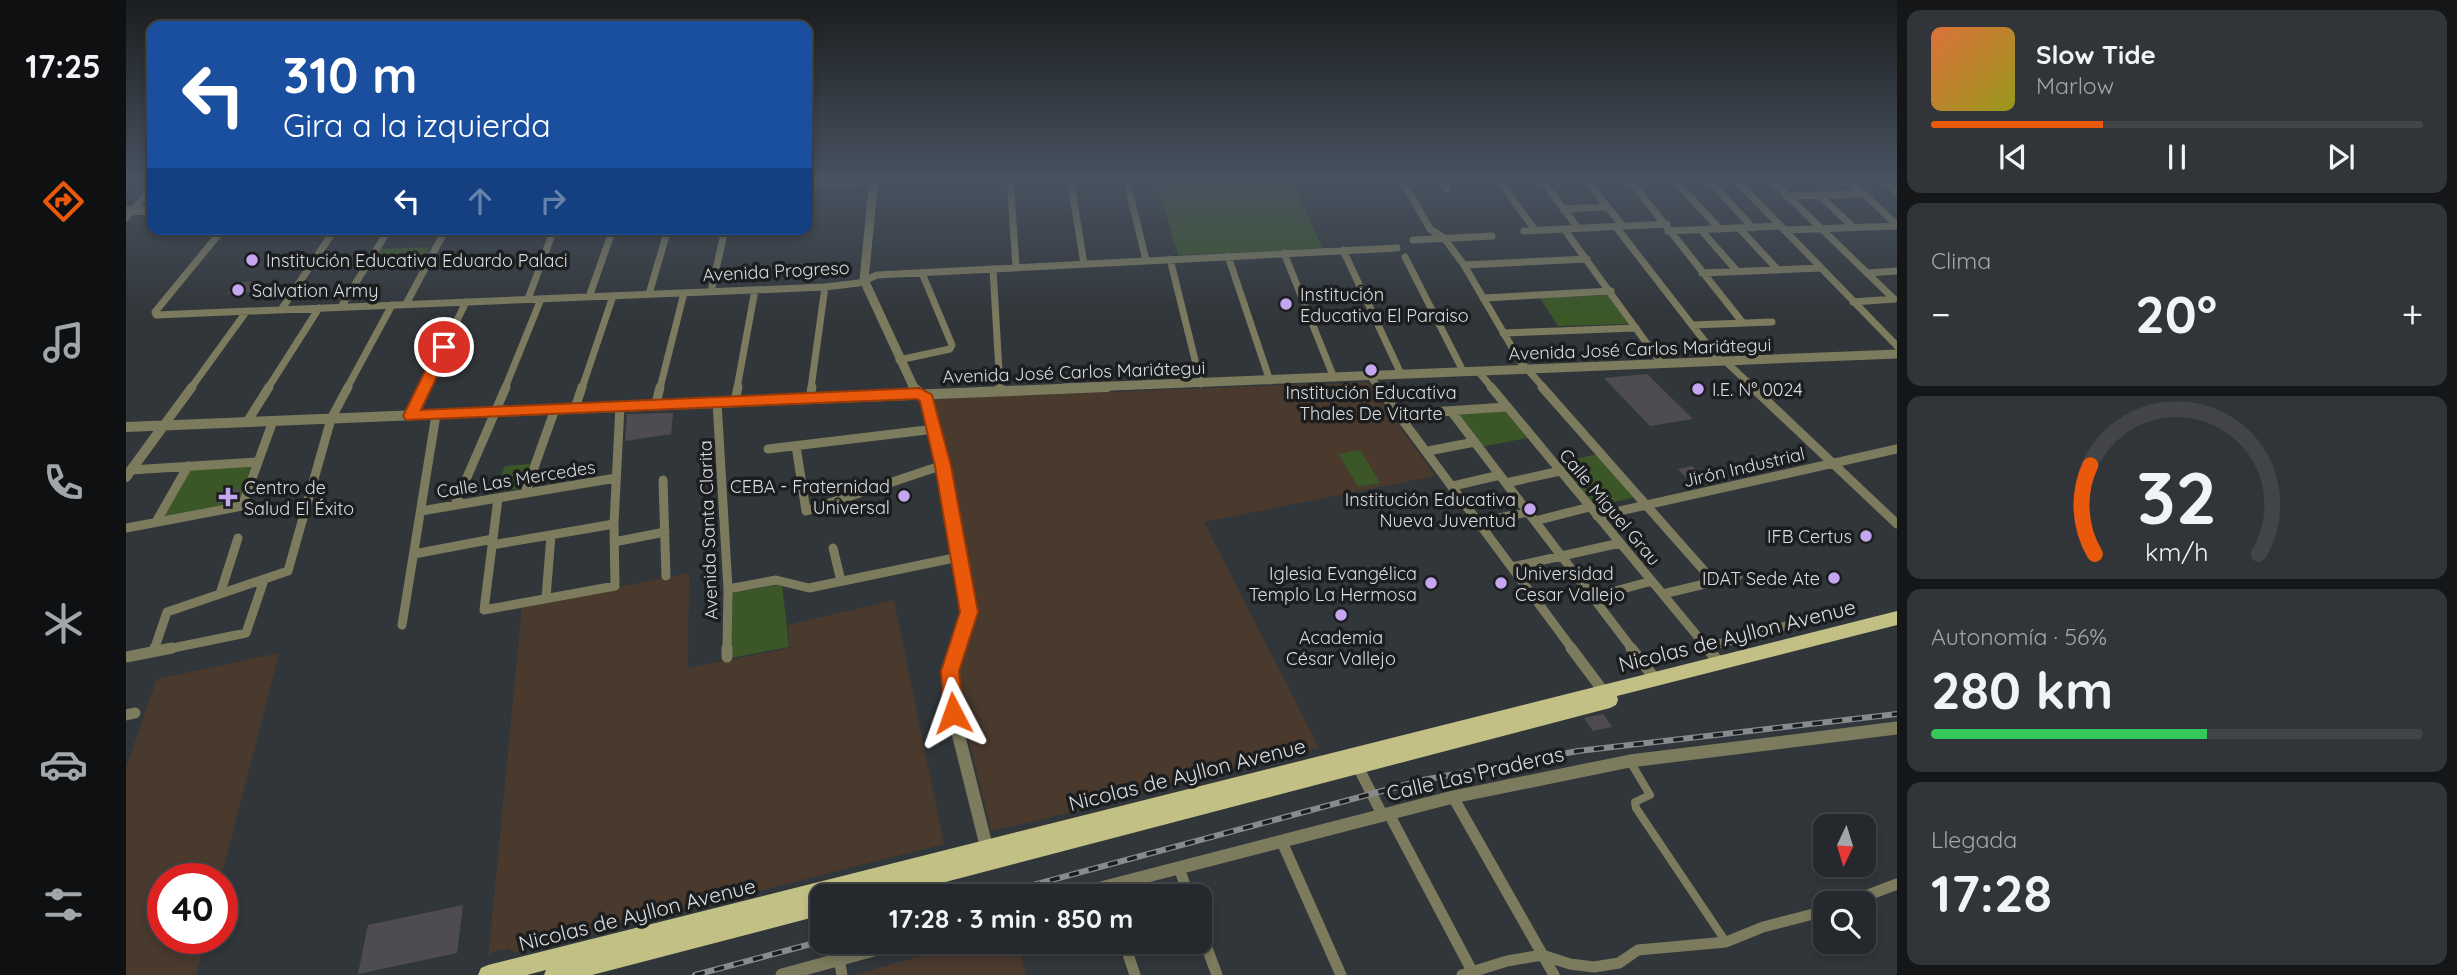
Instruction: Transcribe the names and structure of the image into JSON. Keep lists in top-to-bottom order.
{
  "streets": {
    "main road": ["Nicolas de Ayllon Avenue"],
    "street": [
      "Avenida Progreso",
      "Avenida José Carlos Mariátegui",
      "Jirón Industrial",
      "Calle Las Mercedes",
      "Calle Miguel Grau",
      "Avenida Santa Clarita",
      "Calle Las Praderas"
    ]
  },
  "crossings": [
    ["Avenida José Carlos Mariátegui", "Calle Miguel Grau"],
    ["Avenida José Carlos Mariátegui", "Avenida Santa Clarita"],
    ["Jirón Industrial", "Calle Miguel Grau"],
    ["Calle Miguel Grau", "Nicolas de Ayllon Avenue"]
  ],
  "places": {
    "other": [
      "Institución Educativa Eduardo Palaci",
      "Salvation Army",
      "Institución Educativa El Paraiso",
      "Institución Educativa Thales De Vitarte",
      "I.E. N° 0024",
      "CEBA - Fraternidad Universal",
      "Institución Educativa Nueva Juventud",
      "IFB Certus",
      "IDAT Sede Ate",
      "Iglesia Evangélica Templo La Hermosa",
      "Universidad Cesar Vallejo",
      "Academia César Vallejo"
    ],
    "health": ["Centro de Salud El Éxito"]
  },
  "north": "bottom",
  "page": {
    "tabs": "17:25",
    "turn": ["310 m", "Gira a la izquierda"],
    "song": ["Slow Tide", "Marlow"],
    "tile": [
      "Clima",
      ["Autonomía · 56%", "280 km"],
      ["Llegada", "17:28"]
    ],
    "heat": ["−", "20°", "+"],
    "limit": "40",
    "trip": "17:28 · 3 min · 850 m",
    "gauge": ["32", "km/h"]
  }
}
